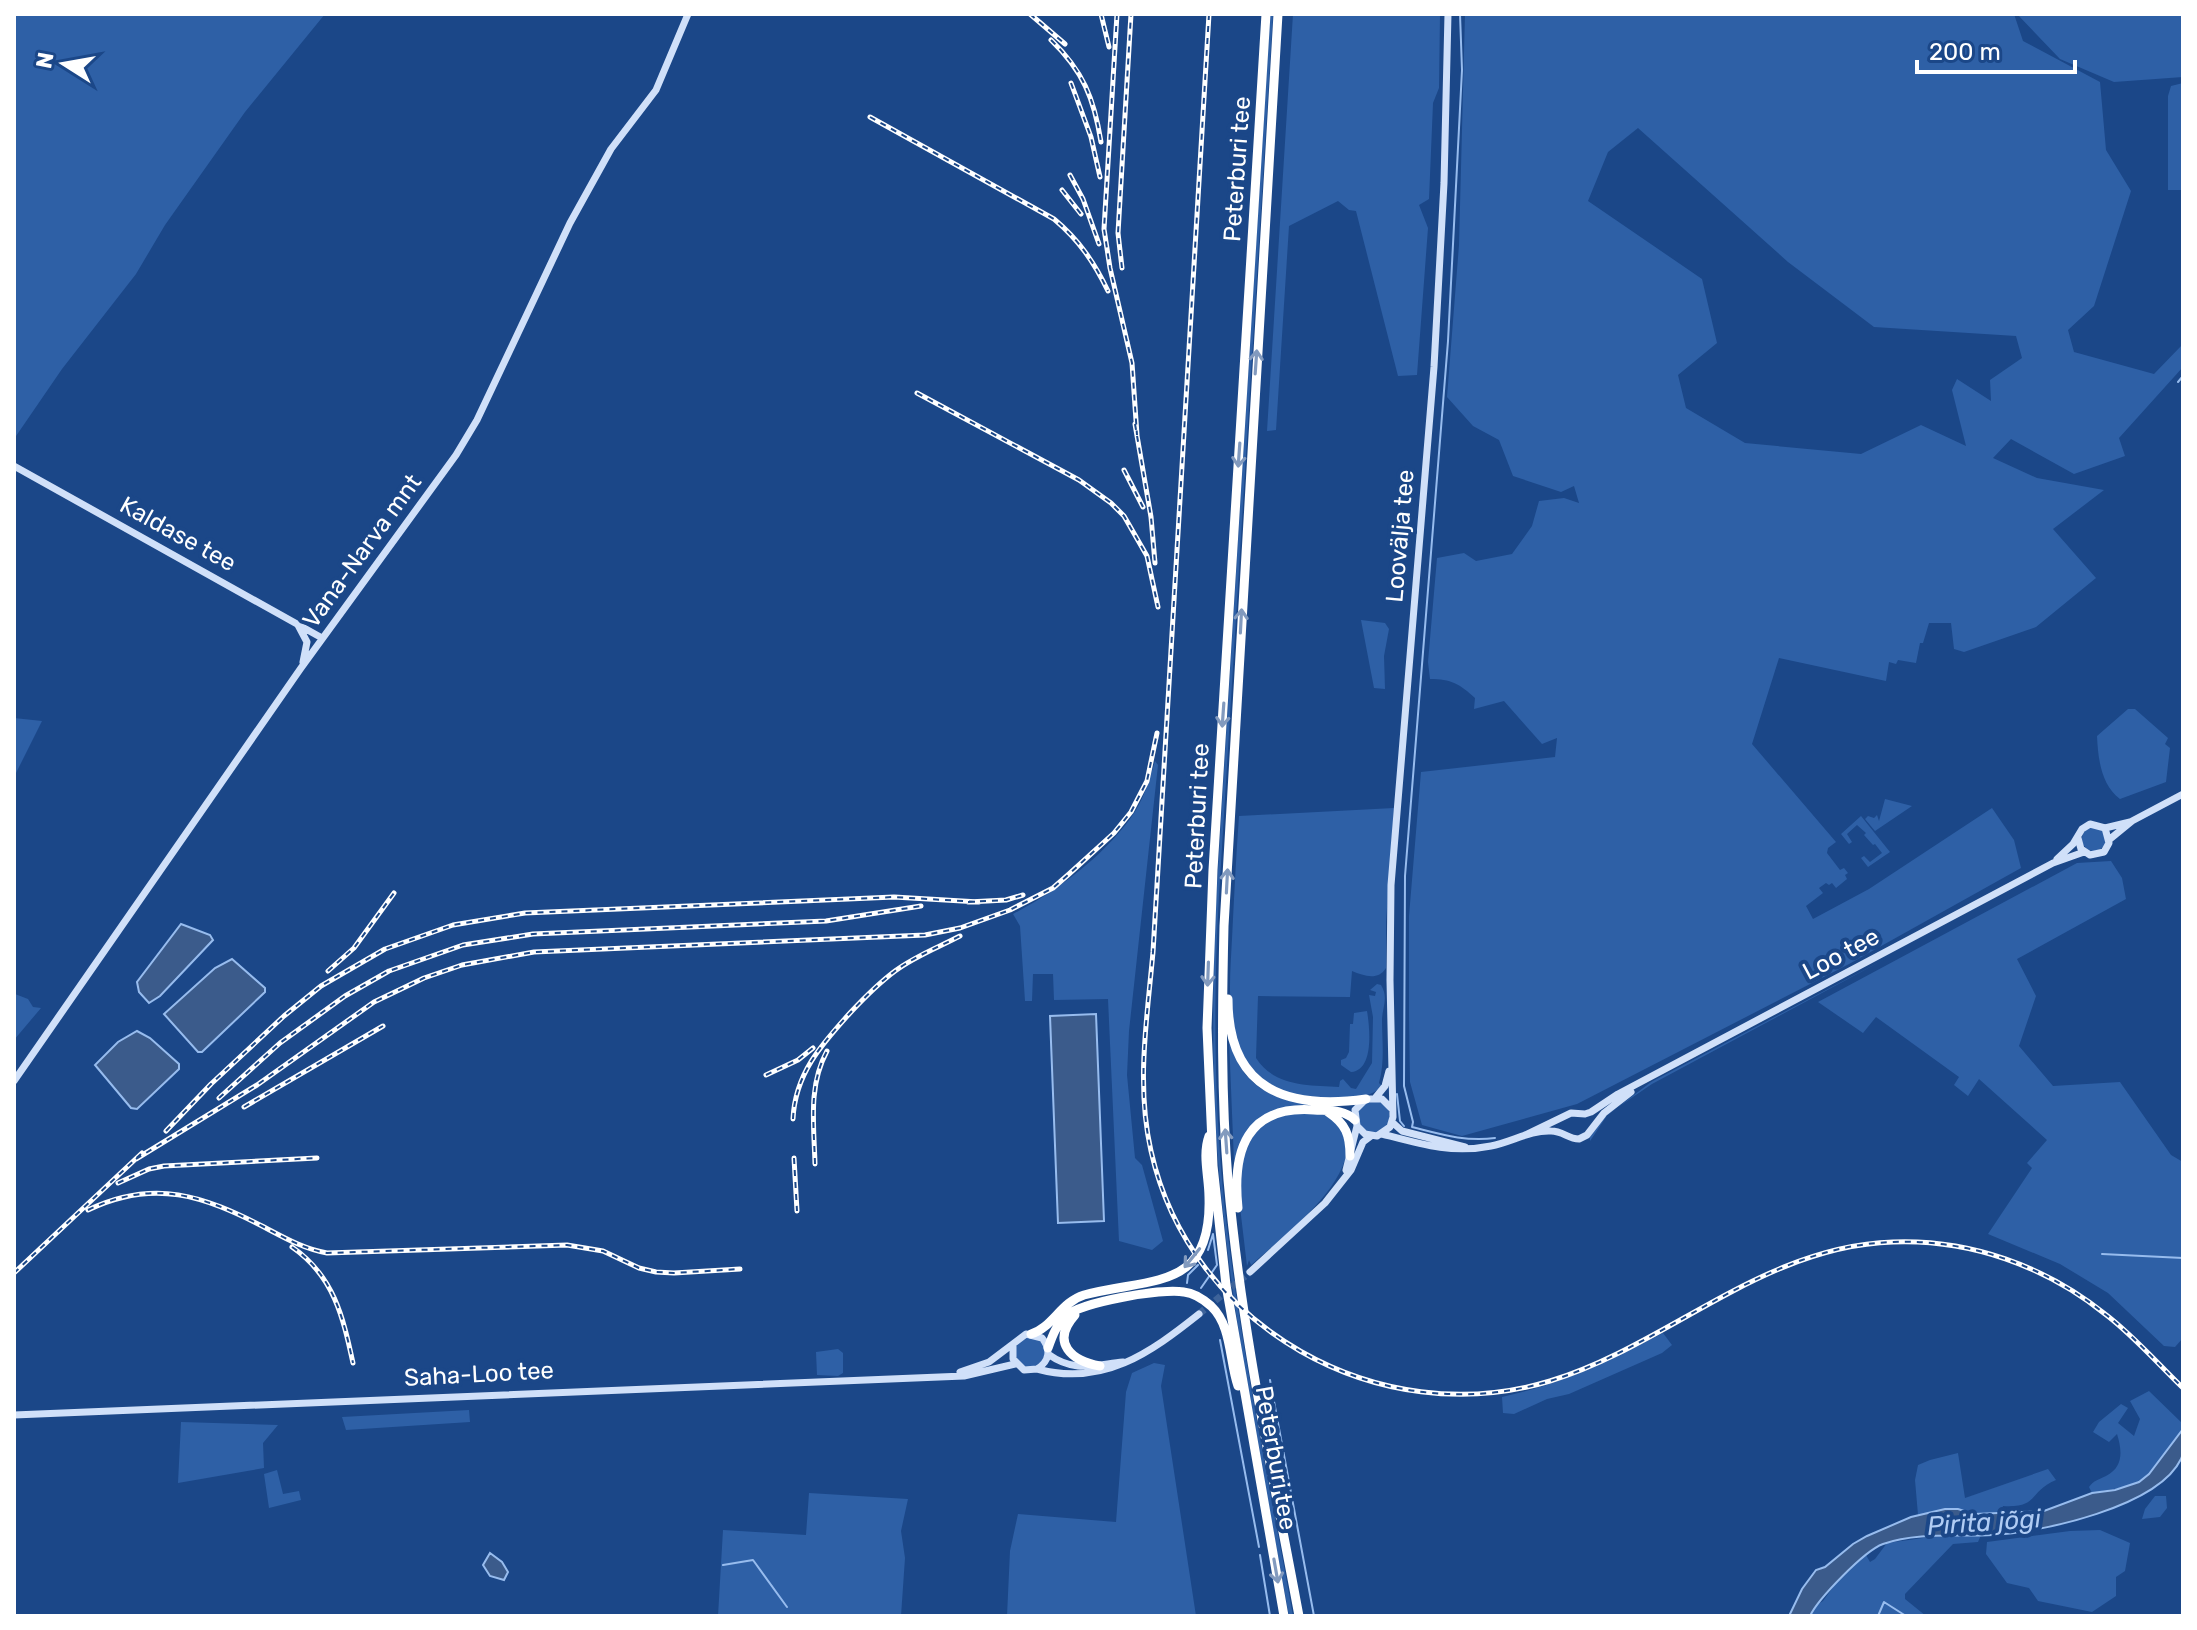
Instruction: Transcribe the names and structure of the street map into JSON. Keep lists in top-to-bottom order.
{
  "streets": {
    "highway": ["Peterburi tee"],
    "street": [
      "Kaldase tee",
      "Loovälja tee",
      "Vana-Narva mnt",
      "Loo tee",
      "Saha-Loo tee"
    ]
  },
  "crossings": [
    ["Kaldase tee", "Vana-Narva mnt"],
    ["Loovälja tee", "Loo tee"]
  ],
  "water": ["Pirita jõgi"],
  "scale_bar": "200 m",
  "north": "left"
}
